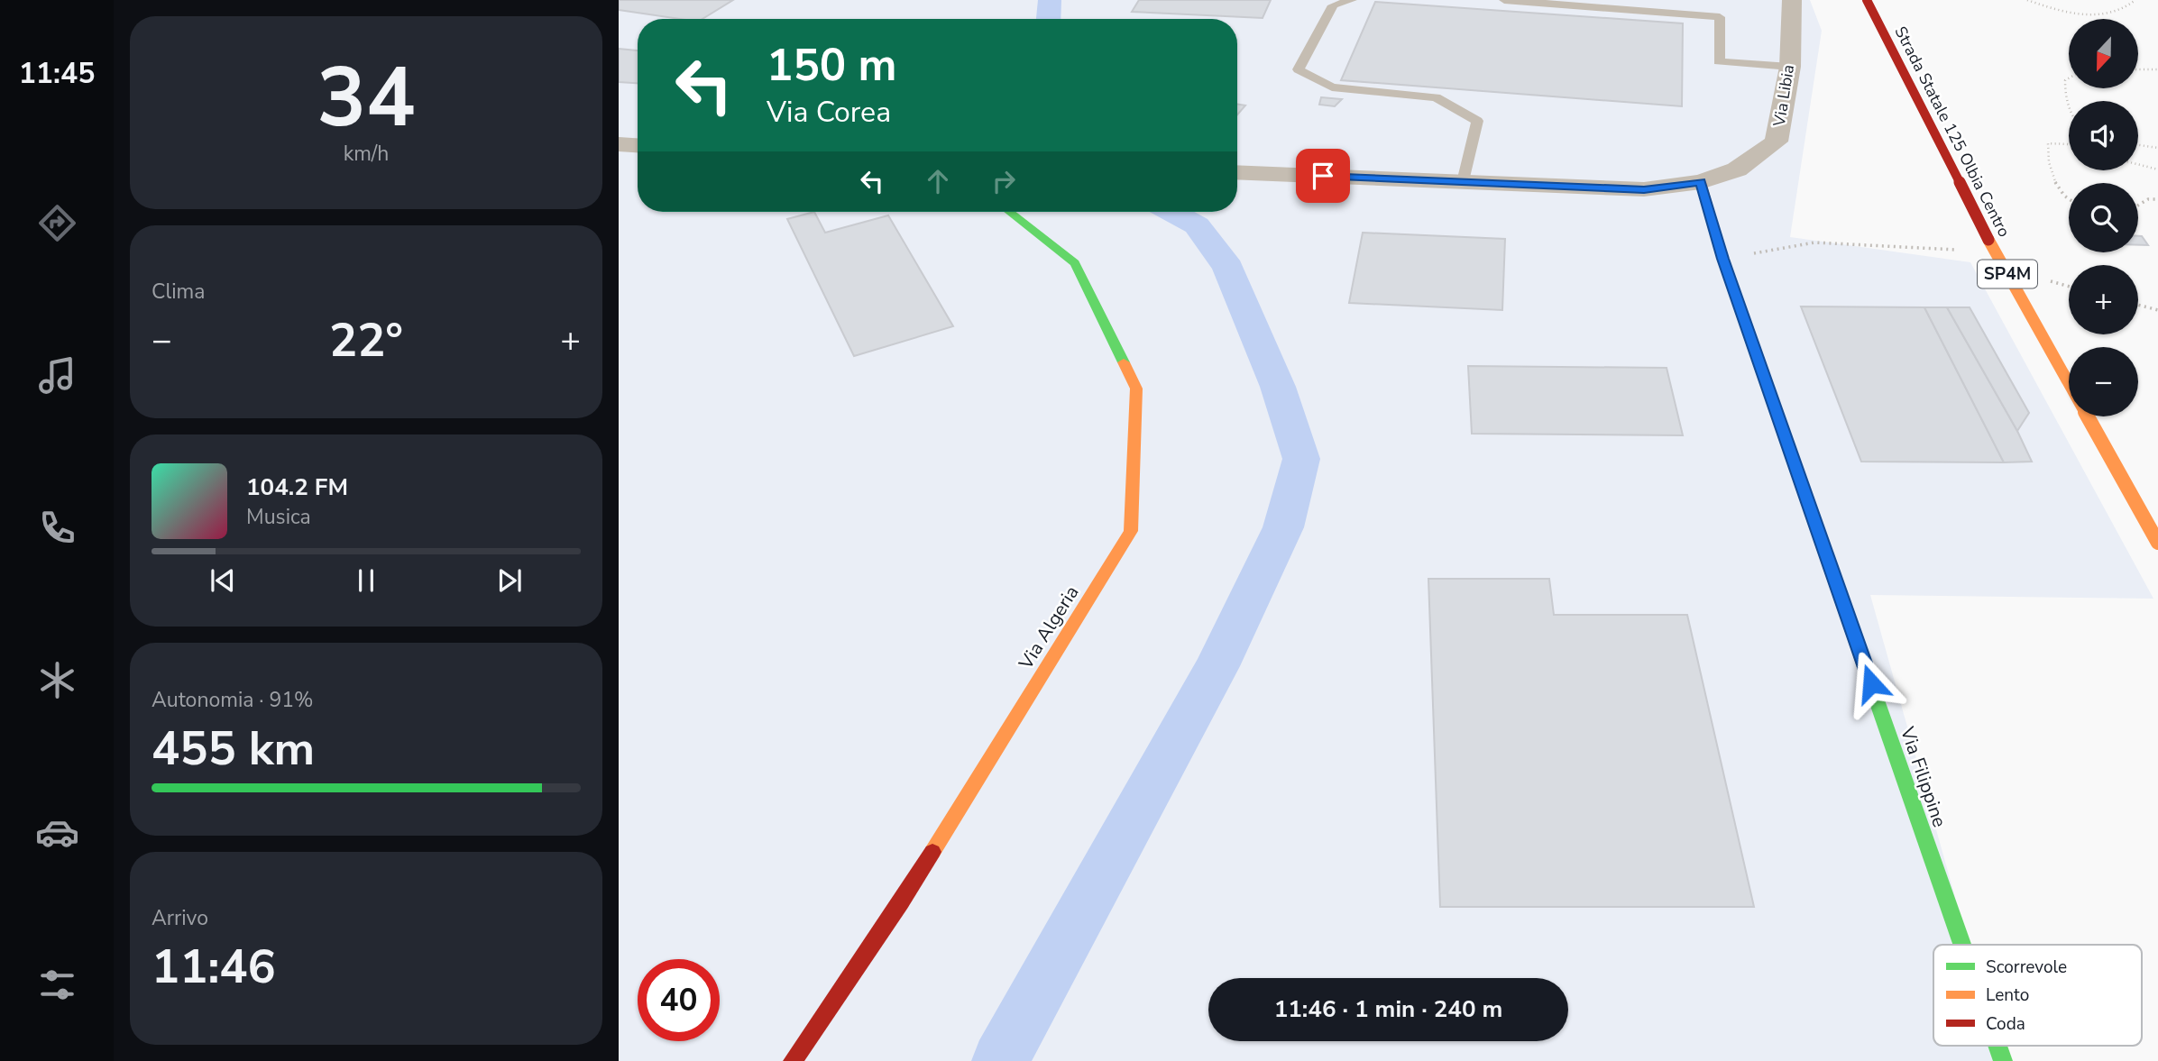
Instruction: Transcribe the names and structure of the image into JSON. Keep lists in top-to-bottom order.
{
  "streets": {
    "street": [
      "Via Libia",
      "Strada Statale 125 Olbia Centro",
      "SP4M",
      "Via Algeria",
      "Via Filippine"
    ]
  },
  "crossings": [
    ["Via Libia", "Via Filippine"]
  ],
  "legend": ["Scorrevole", "Lento", "Coda"],
  "north": "bottom",
  "page": {
    "tabs": "11:45",
    "tile": [
      ["34", "km/h"],
      "Clima",
      ["Autonomia · 91%", "455 km"],
      ["Arrivo", "11:46"]
    ],
    "map_buttons": ["+", "−"],
    "turn": ["150 m", "Via Corea"],
    "heat": ["−", "22°", "+"],
    "song": ["104.2 FM", "Musica"],
    "limit": "40",
    "trip": "11:46 · 1 min · 240 m"
  }
}
